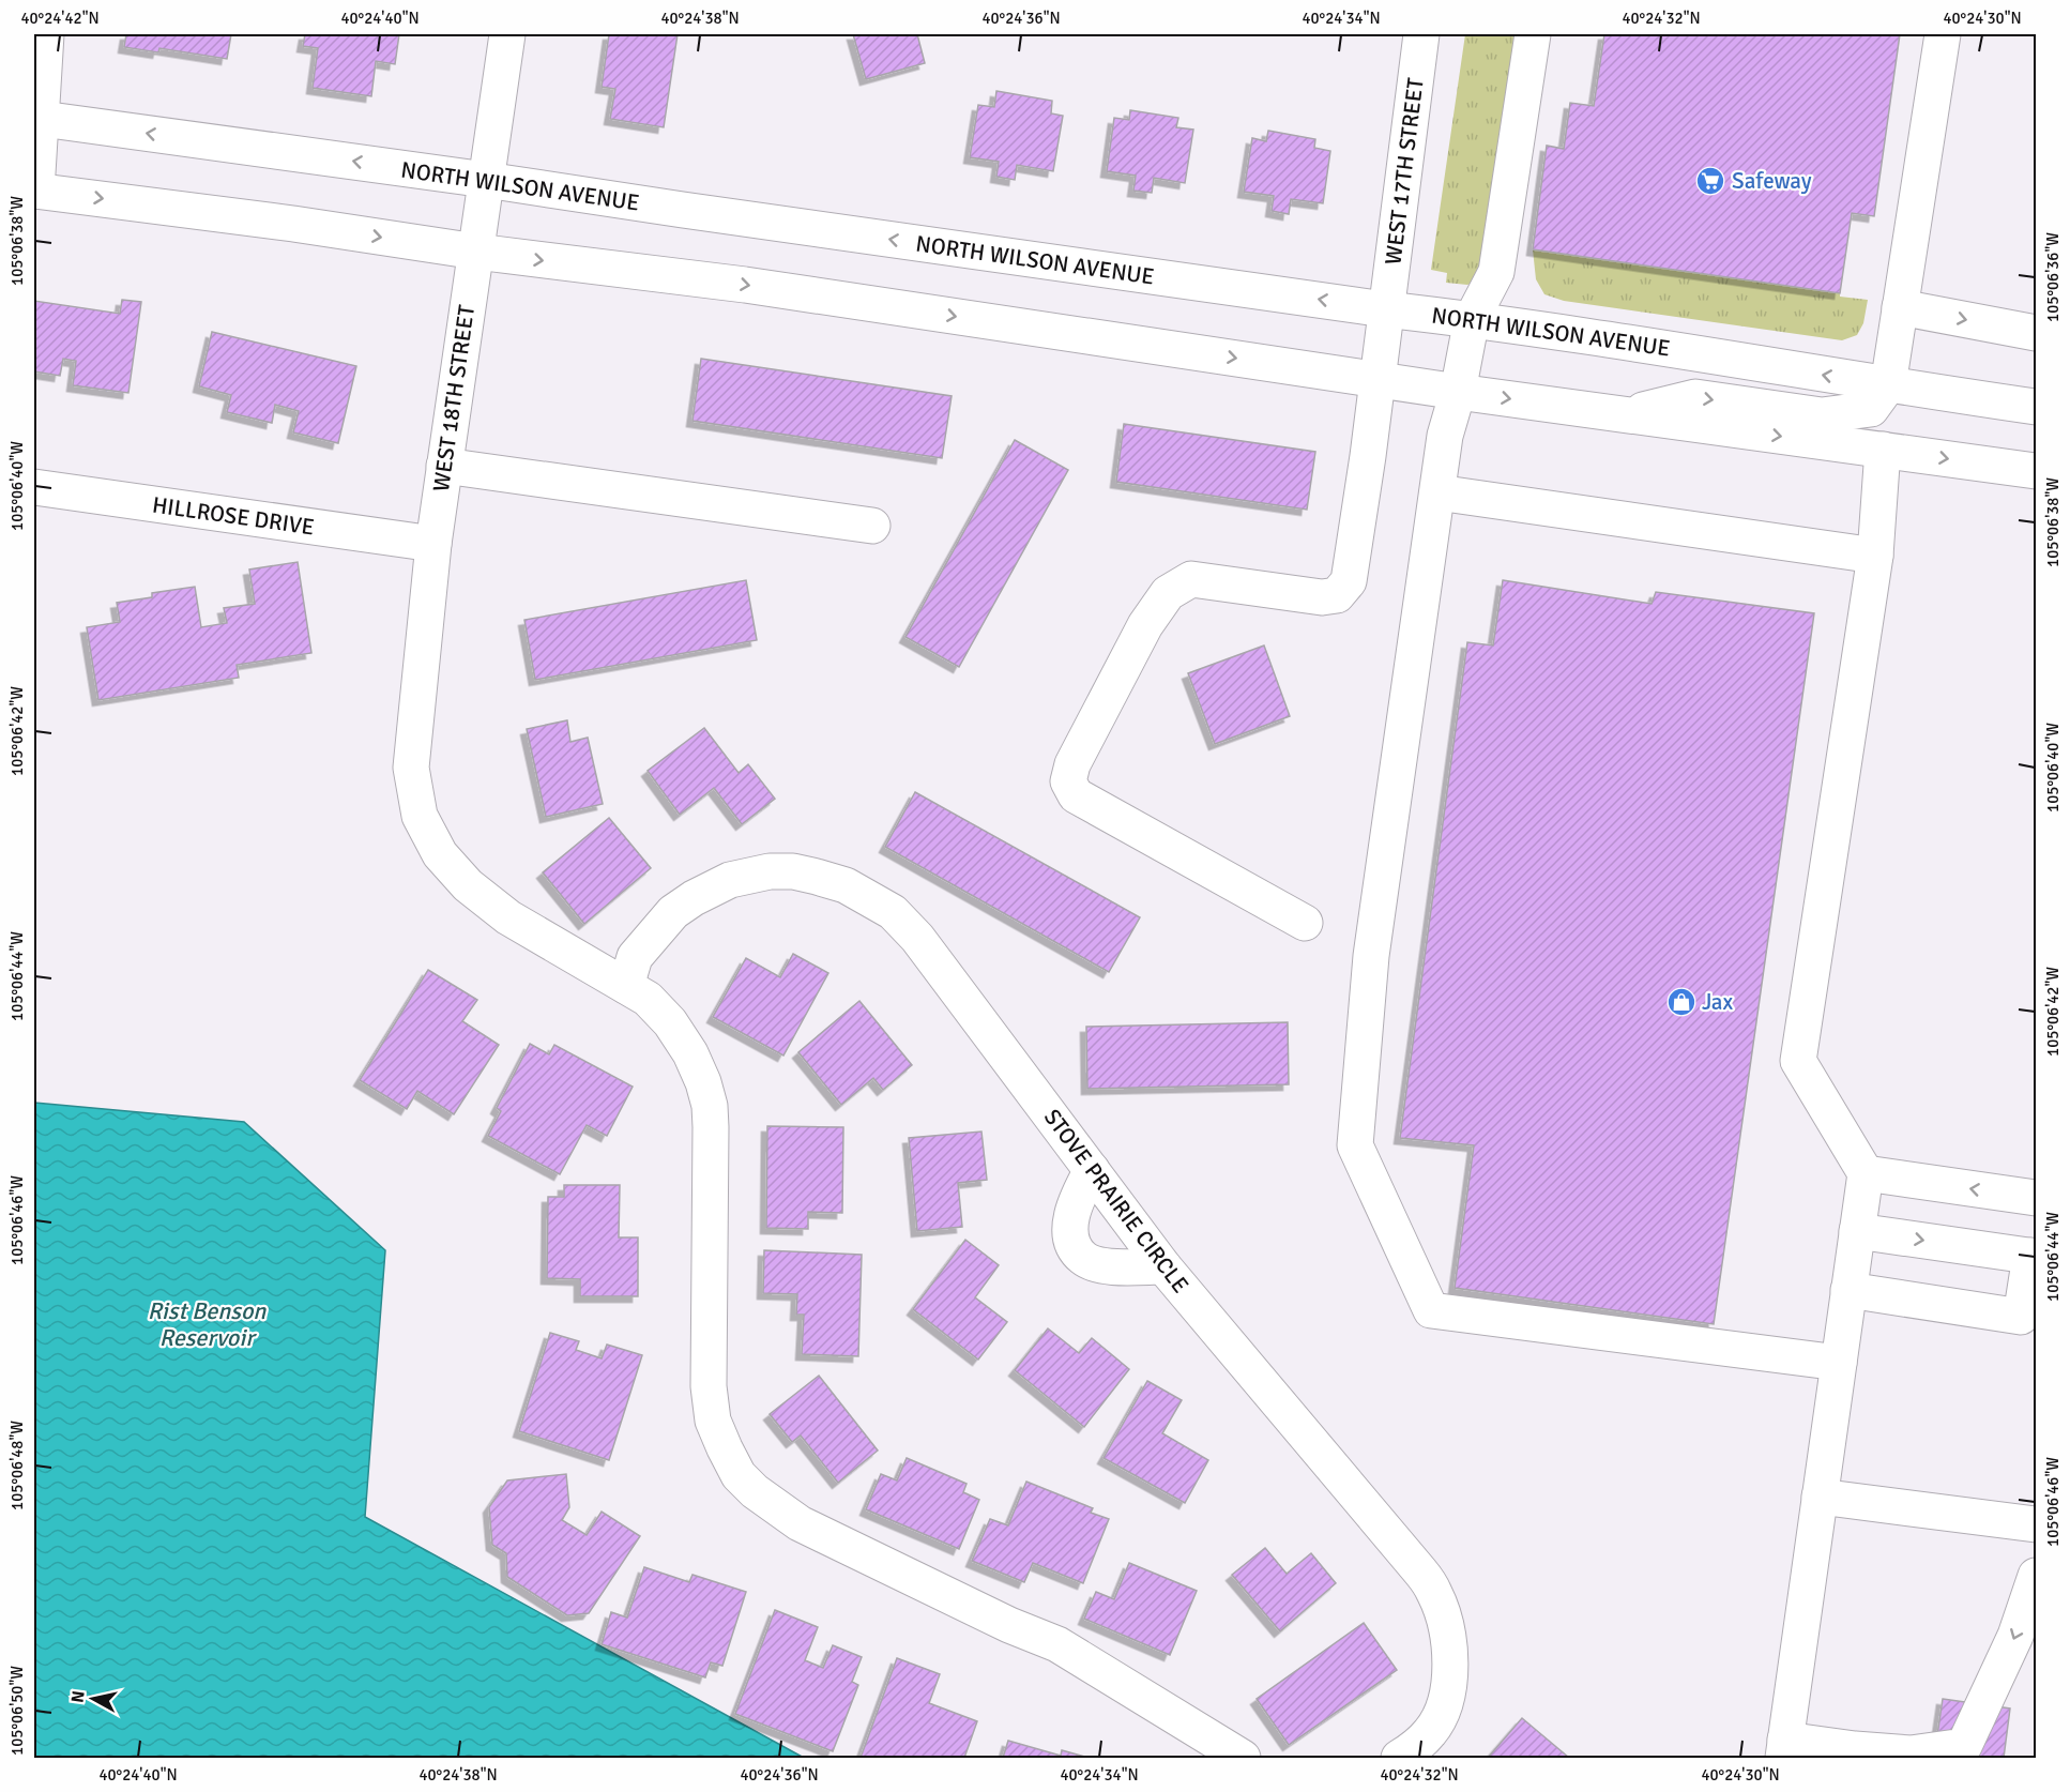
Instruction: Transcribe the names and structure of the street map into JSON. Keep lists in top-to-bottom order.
{
  "streets": {
    "street": [
      "WEST 17TH STREET",
      "NORTH WILSON AVENUE",
      "WEST 18TH STREET",
      "HILLROSE DRIVE",
      "STOVE PRAIRIE CIRCLE"
    ]
  },
  "crossings": [
    ["WEST 17TH STREET", "NORTH WILSON AVENUE"],
    ["NORTH WILSON AVENUE", "WEST 18TH STREET"],
    ["WEST 18TH STREET", "HILLROSE DRIVE"]
  ],
  "water": ["Rist Benson Reservoir"],
  "places": {
    "supermarket": ["Safeway"],
    "shop": ["Jax"]
  },
  "north": "left",
  "coordinates": [
    "40°24'42\"N",
    "40°24'40\"N",
    "40°24'38\"N",
    "40°24'36\"N",
    "40°24'34\"N",
    "40°24'32\"N",
    "40°24'30\"N",
    "105°06'38\"W",
    "105°06'36\"W",
    "105°06'40\"W",
    "105°06'42\"W",
    "105°06'44\"W",
    "105°06'46\"W",
    "105°06'48\"W",
    "105°06'50\"W"
  ]
}
